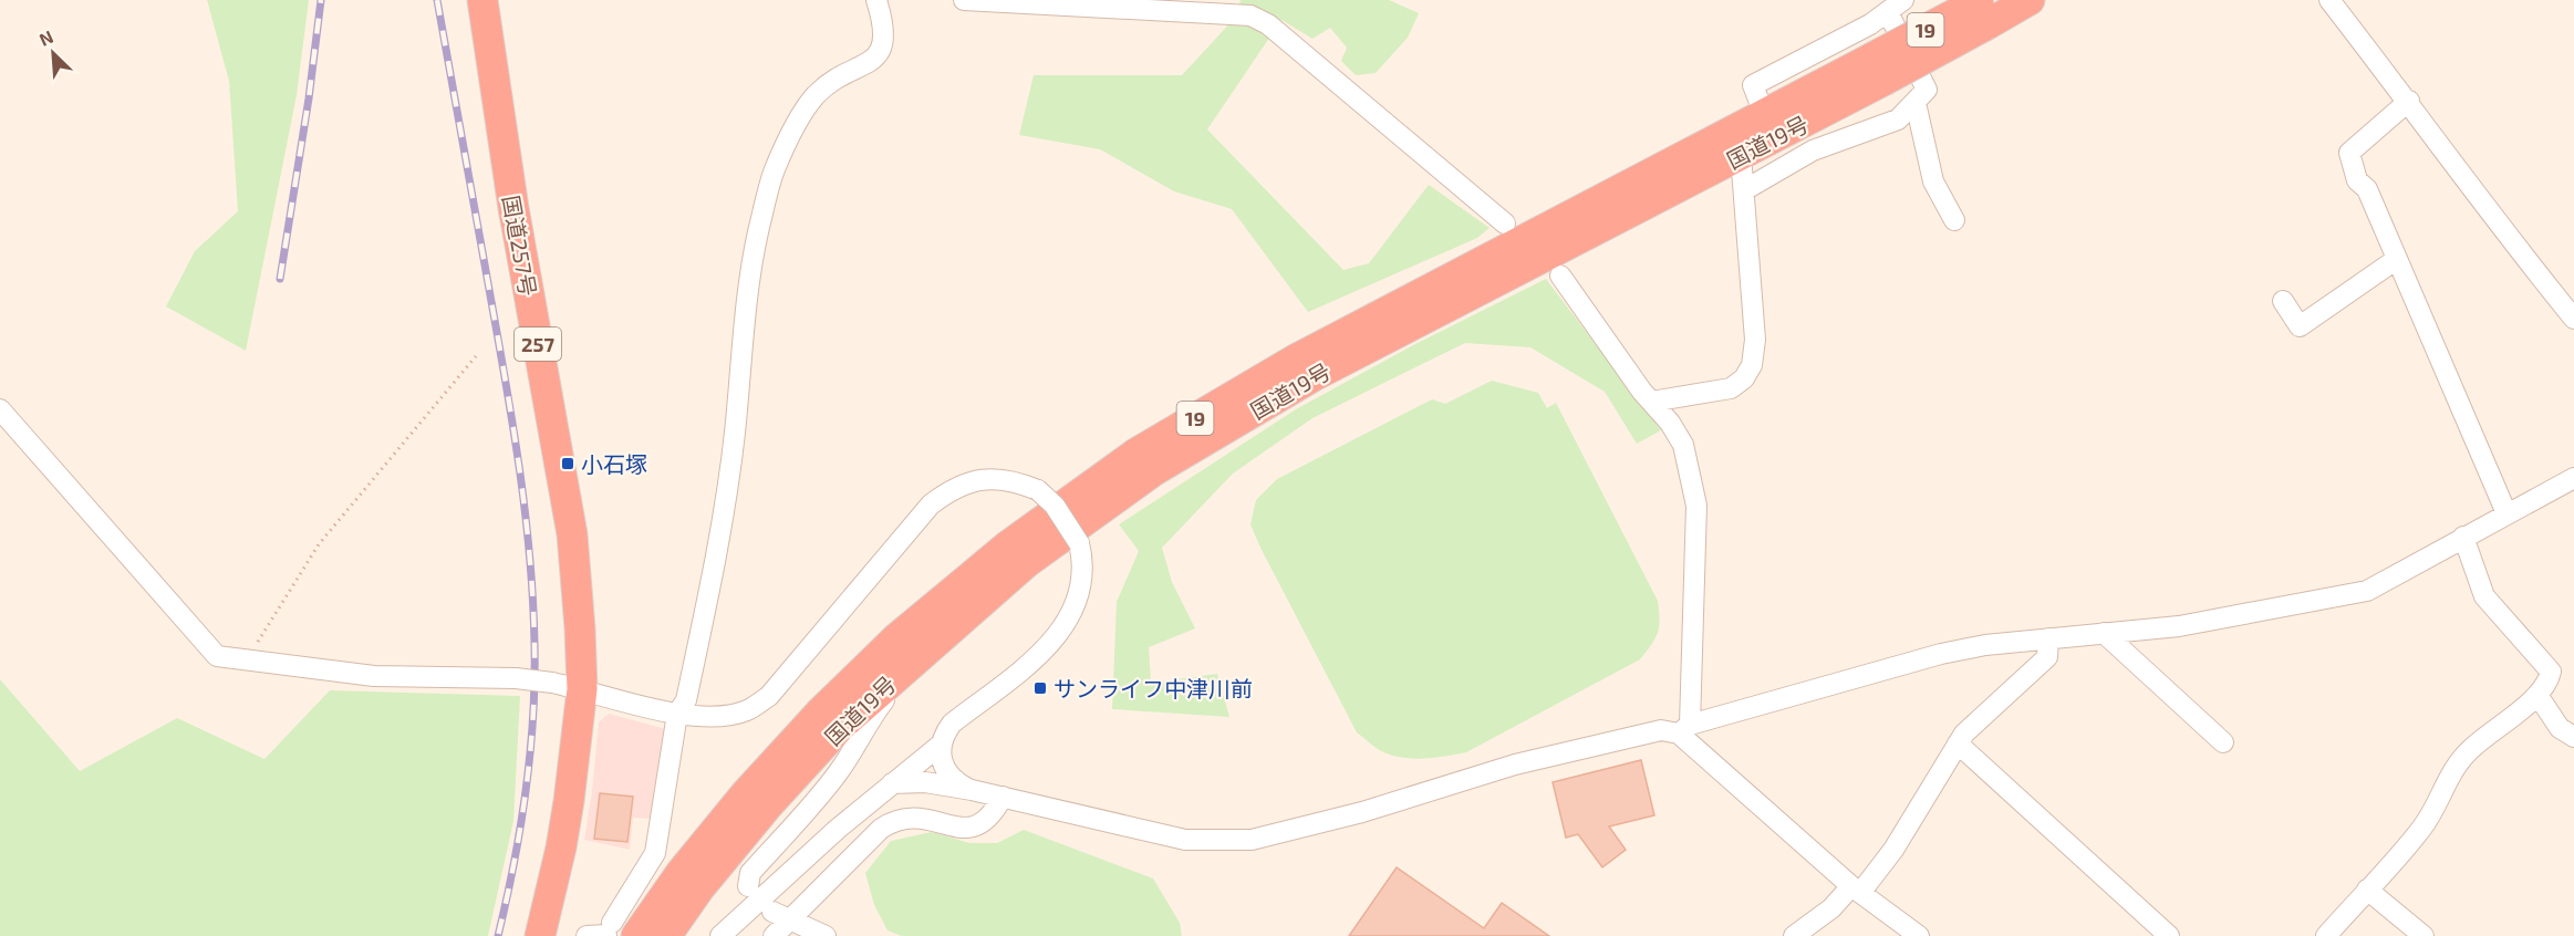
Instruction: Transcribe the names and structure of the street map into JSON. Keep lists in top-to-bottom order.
{
  "streets": {
    "highway": [
      "19",
      "国道19号",
      "国道257号",
      "257"
    ]
  },
  "crossings": [
    ["国道257号", "257"]
  ],
  "places": {
    "transit": ["小石塚", "サンライフ中津川前"]
  },
  "north": "top left"
}
